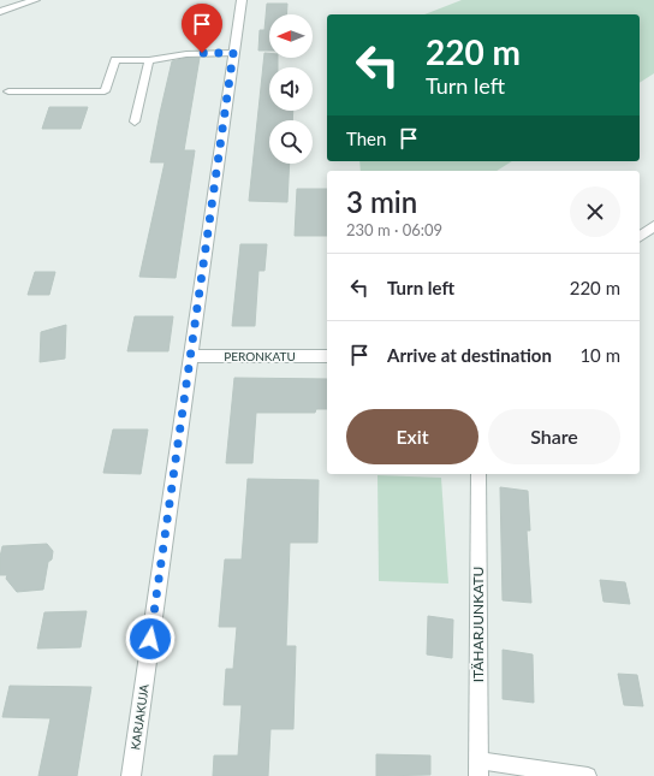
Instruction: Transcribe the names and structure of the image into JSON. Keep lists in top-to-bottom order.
{
  "streets": {
    "street": ["PERONKATU", "ITÄHARJUNKATU", "KARJAKUJA"]
  },
  "crossings": [
    ["PERONKATU", "KARJAKUJA"]
  ],
  "north": "left",
  "page": {
    "turn": ["220 m", "Turn left"],
    "then": "Then",
    "heading": ["3 min", "230 m · 06:09"],
    "list": [
      {
        "name": "Turn left",
        "value": "220 m"
      },
      {
        "name": "Arrive at destination",
        "value": "10 m"
      }
    ],
    "buttons": ["Exit", "Share"]
  }
}
